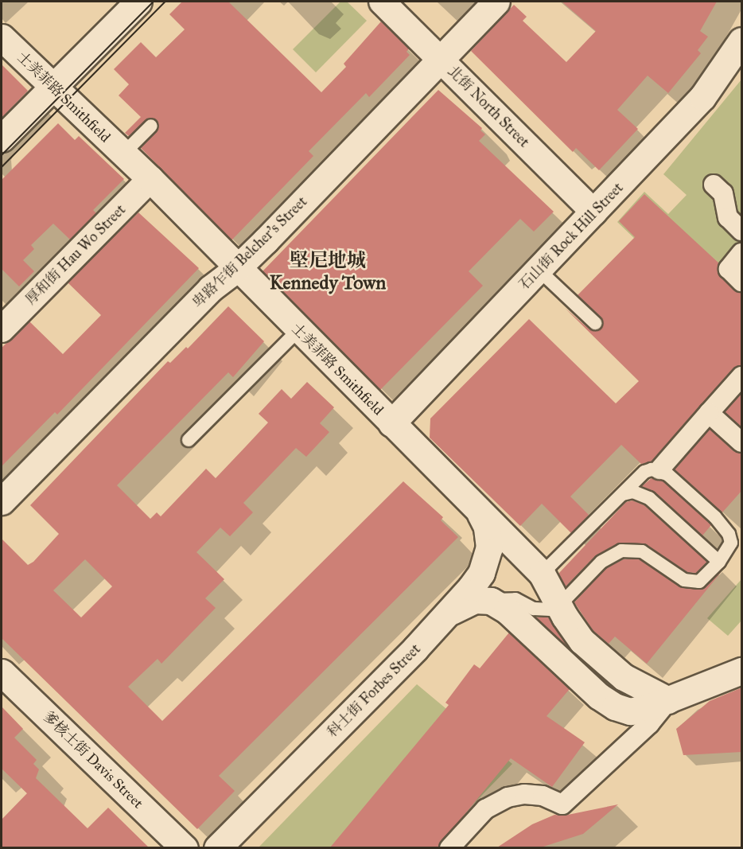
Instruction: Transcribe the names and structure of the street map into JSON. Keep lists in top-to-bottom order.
{
  "streets": {
    "main road": [
      "士美菲路 Smithfield",
      "石山街 Rock Hill Street",
      "卑路乍街 Belcher's Street",
      "科士街 Forbes Street",
      "爹核士街 Davis Street"
    ],
    "street": ["北街 North Street", "厚和街 Hau Wo Street"]
  },
  "crossings": [
    ["士美菲路 Smithfield", "石山街 Rock Hill Street"],
    ["士美菲路 Smithfield", "卑路乍街 Belcher's Street"],
    ["士美菲路 Smithfield", "厚和街 Hau Wo Street"],
    ["士美菲路 Smithfield", "科士街 Forbes Street"],
    ["北街 North Street", "石山街 Rock Hill Street"],
    ["北街 North Street", "卑路乍街 Belcher's Street"]
  ],
  "districts": ["堅尼地城 Kennedy Town"]
}
